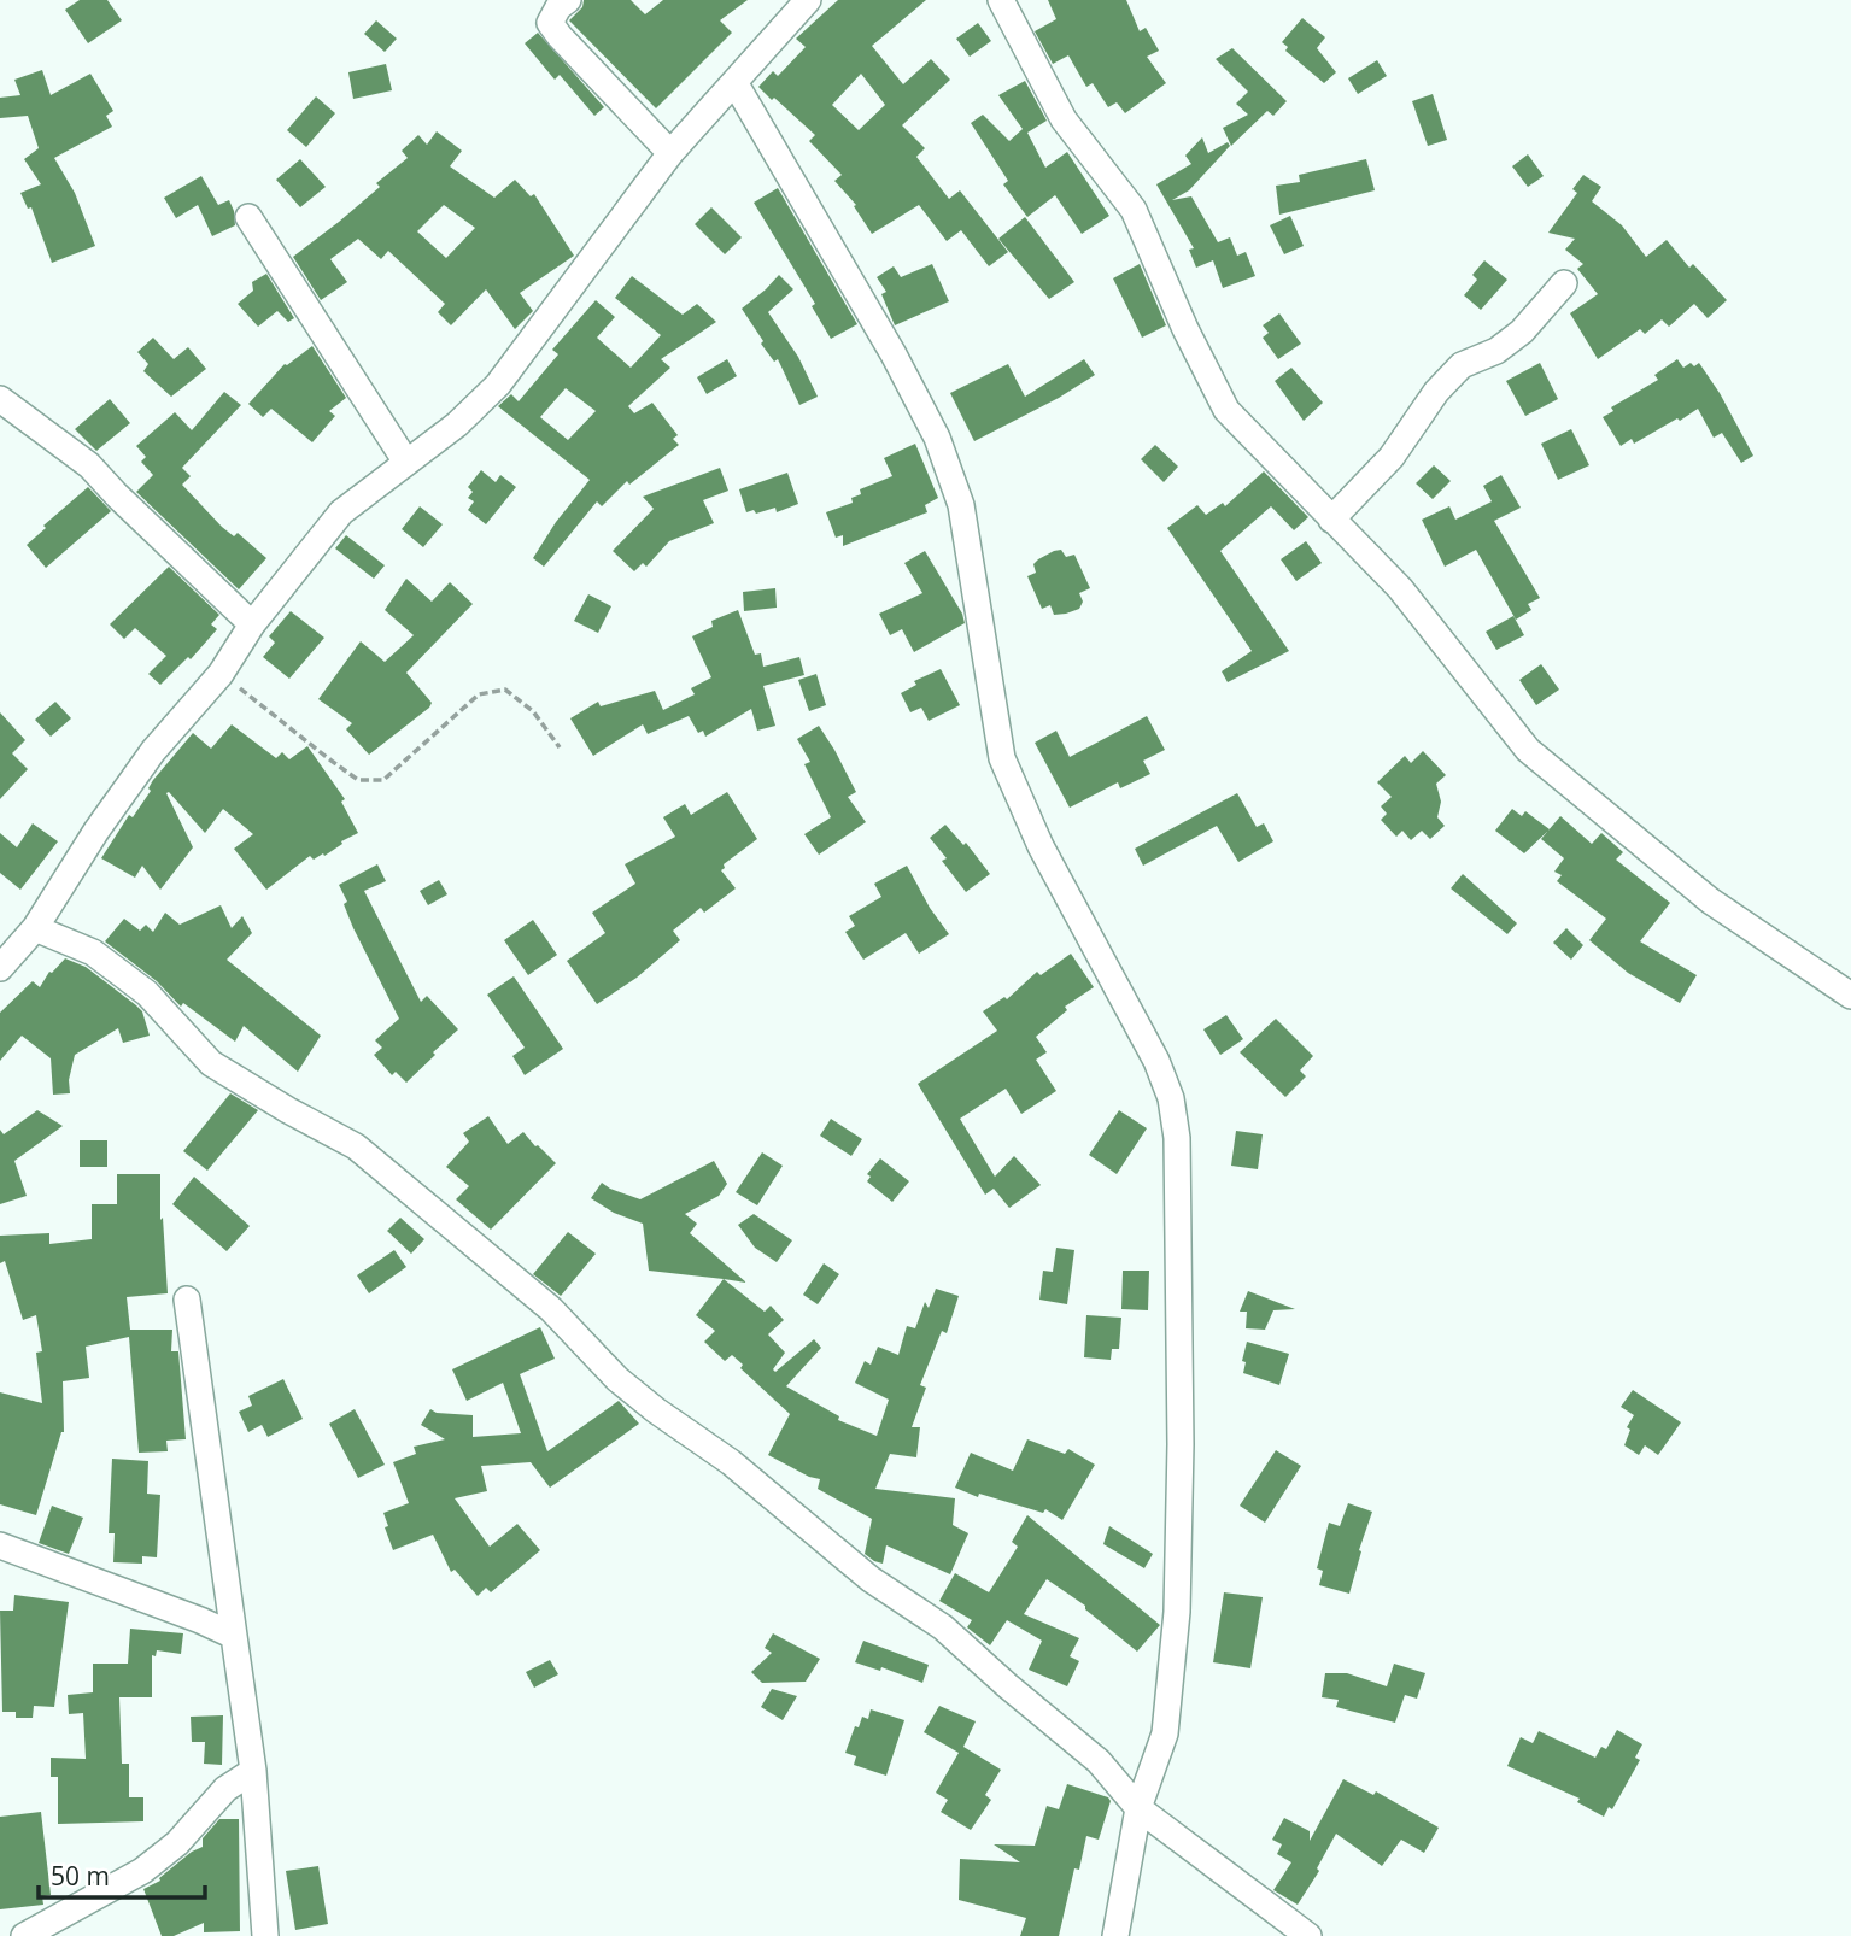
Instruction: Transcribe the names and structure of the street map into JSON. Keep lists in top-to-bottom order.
{
  "scale_bar": "50 m"
}
